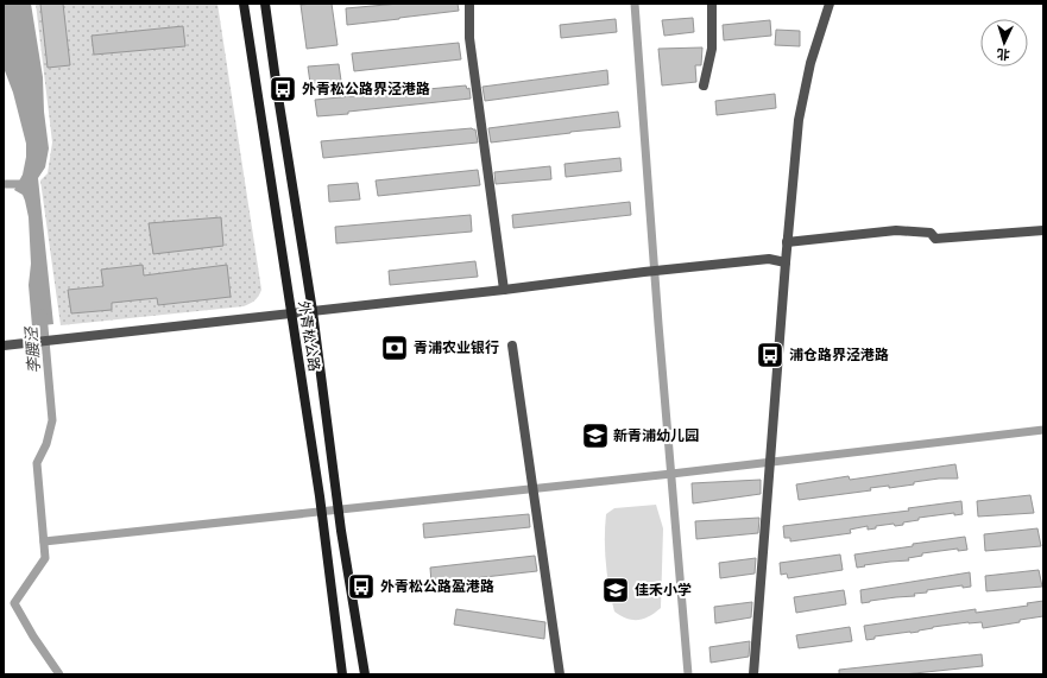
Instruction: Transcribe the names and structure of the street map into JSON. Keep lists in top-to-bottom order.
{
  "streets": {
    "main road": ["外青松公路"]
  },
  "water": ["李腰泾"],
  "places": {
    "bus stop": ["外青松公路界泾港路", "浦仓路界泾港路", "外青松公路盈港路"],
    "bank": ["青浦农业银行"],
    "school or university": ["新青浦幼儿园", "佳禾小学"]
  },
  "north": "bottom"
}
